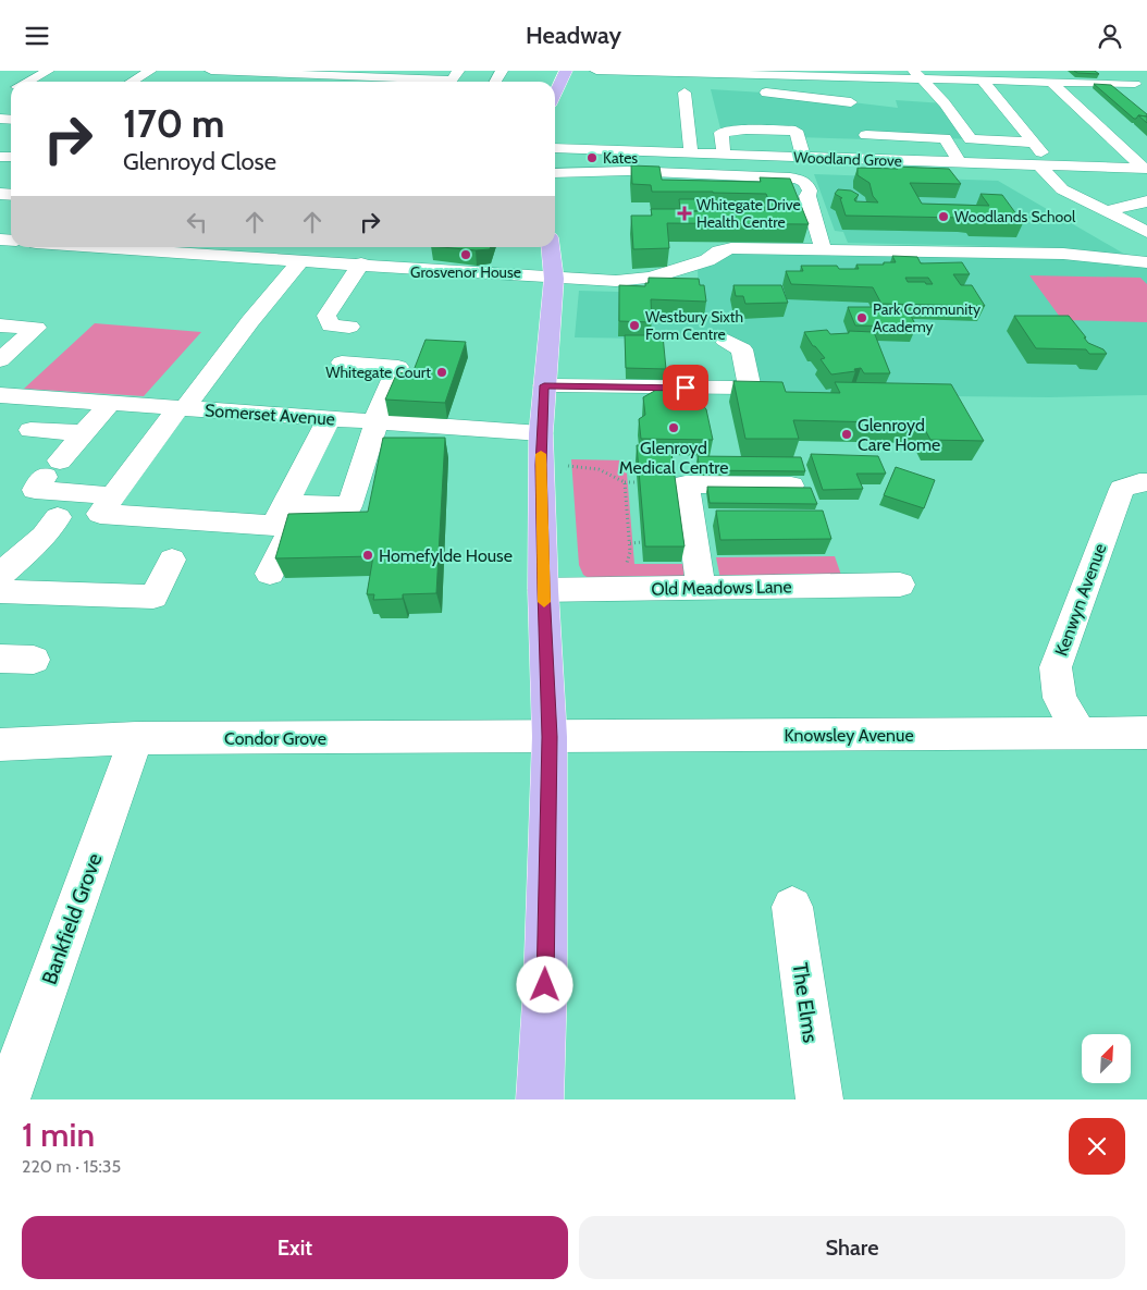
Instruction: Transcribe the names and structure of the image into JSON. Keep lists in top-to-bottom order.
{
  "streets": {
    "street": [
      "Woodland Grove",
      "Somerset Avenue",
      "Old Meadows Lane",
      "Kenwyn Avenue",
      "Knowsley Avenue",
      "Condor Grove",
      "Bankfield Grove",
      "The Elms"
    ]
  },
  "crossings": [
    ["Kenwyn Avenue", "Knowsley Avenue"],
    ["Knowsley Avenue", "Condor Grove"],
    ["Condor Grove", "Bankfield Grove"]
  ],
  "places": {
    "other": [
      "Kates",
      "Woodlands School",
      "Grosvenor House",
      "Park Community Academy",
      "Westbury Sixth Form Centre",
      "Whitegate Court",
      "Glenroyd Medical Centre",
      "Glenroyd Care Home",
      "Homefylde House"
    ],
    "health": ["Whitegate Drive Health Centre"]
  },
  "north": "top right",
  "page": {
    "header": "Headway",
    "turn": ["170 m", "Glenroyd Close"],
    "heading": ["1 min", "220 m · 15:35"],
    "buttons": ["Exit", "Share"]
  }
}
